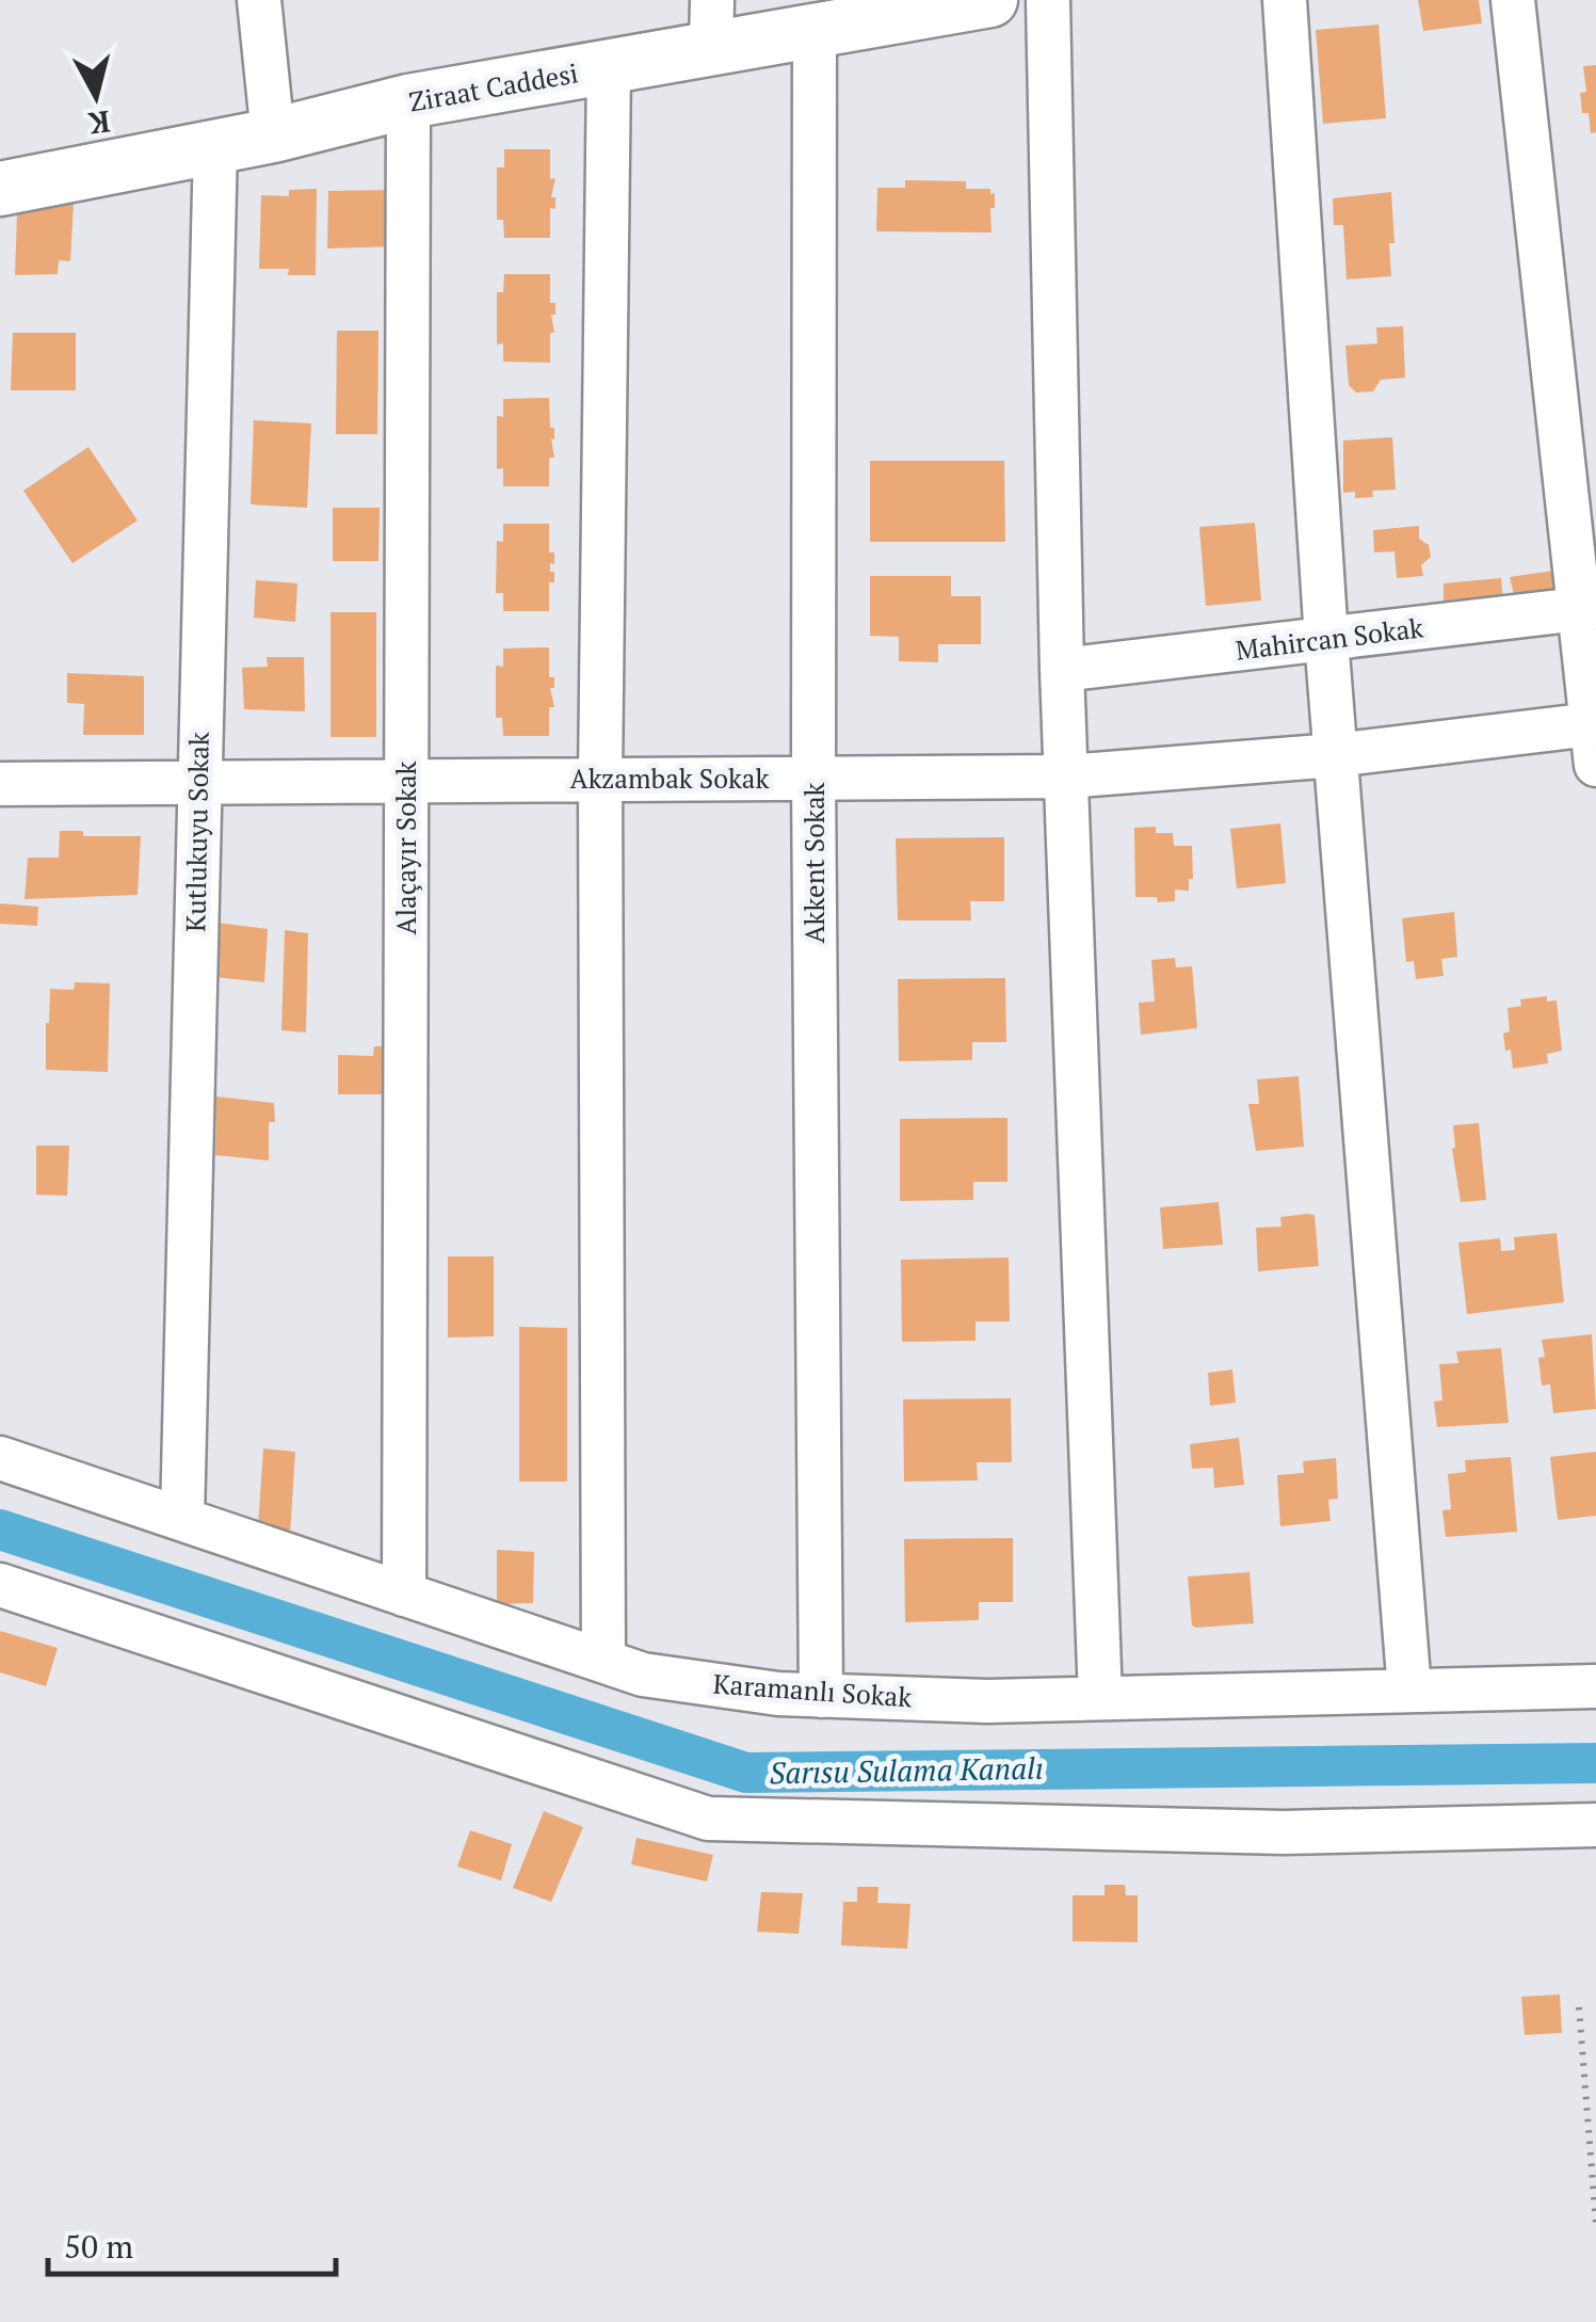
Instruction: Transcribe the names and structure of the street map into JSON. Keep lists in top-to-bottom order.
{
  "streets": {
    "street": [
      "Ziraat Caddesi",
      "Mahircan Sokak",
      "Akzambak Sokak",
      "Kutlukuyu Sokak",
      "Alaçayır Sokak",
      "Akkent Sokak",
      "Karamanlı Sokak"
    ]
  },
  "crossings": [
    ["Ziraat Caddesi", "Kutlukuyu Sokak"],
    ["Ziraat Caddesi", "Alaçayır Sokak"],
    ["Ziraat Caddesi", "Akkent Sokak"],
    ["Akzambak Sokak", "Kutlukuyu Sokak"],
    ["Akzambak Sokak", "Alaçayır Sokak"],
    ["Akzambak Sokak", "Akkent Sokak"],
    ["Kutlukuyu Sokak", "Karamanlı Sokak"],
    ["Alaçayır Sokak", "Karamanlı Sokak"],
    ["Akkent Sokak", "Karamanlı Sokak"]
  ],
  "water": ["Sarısu Sulama Kanalı"],
  "scale_bar": "50 m",
  "north": "bottom"
}
